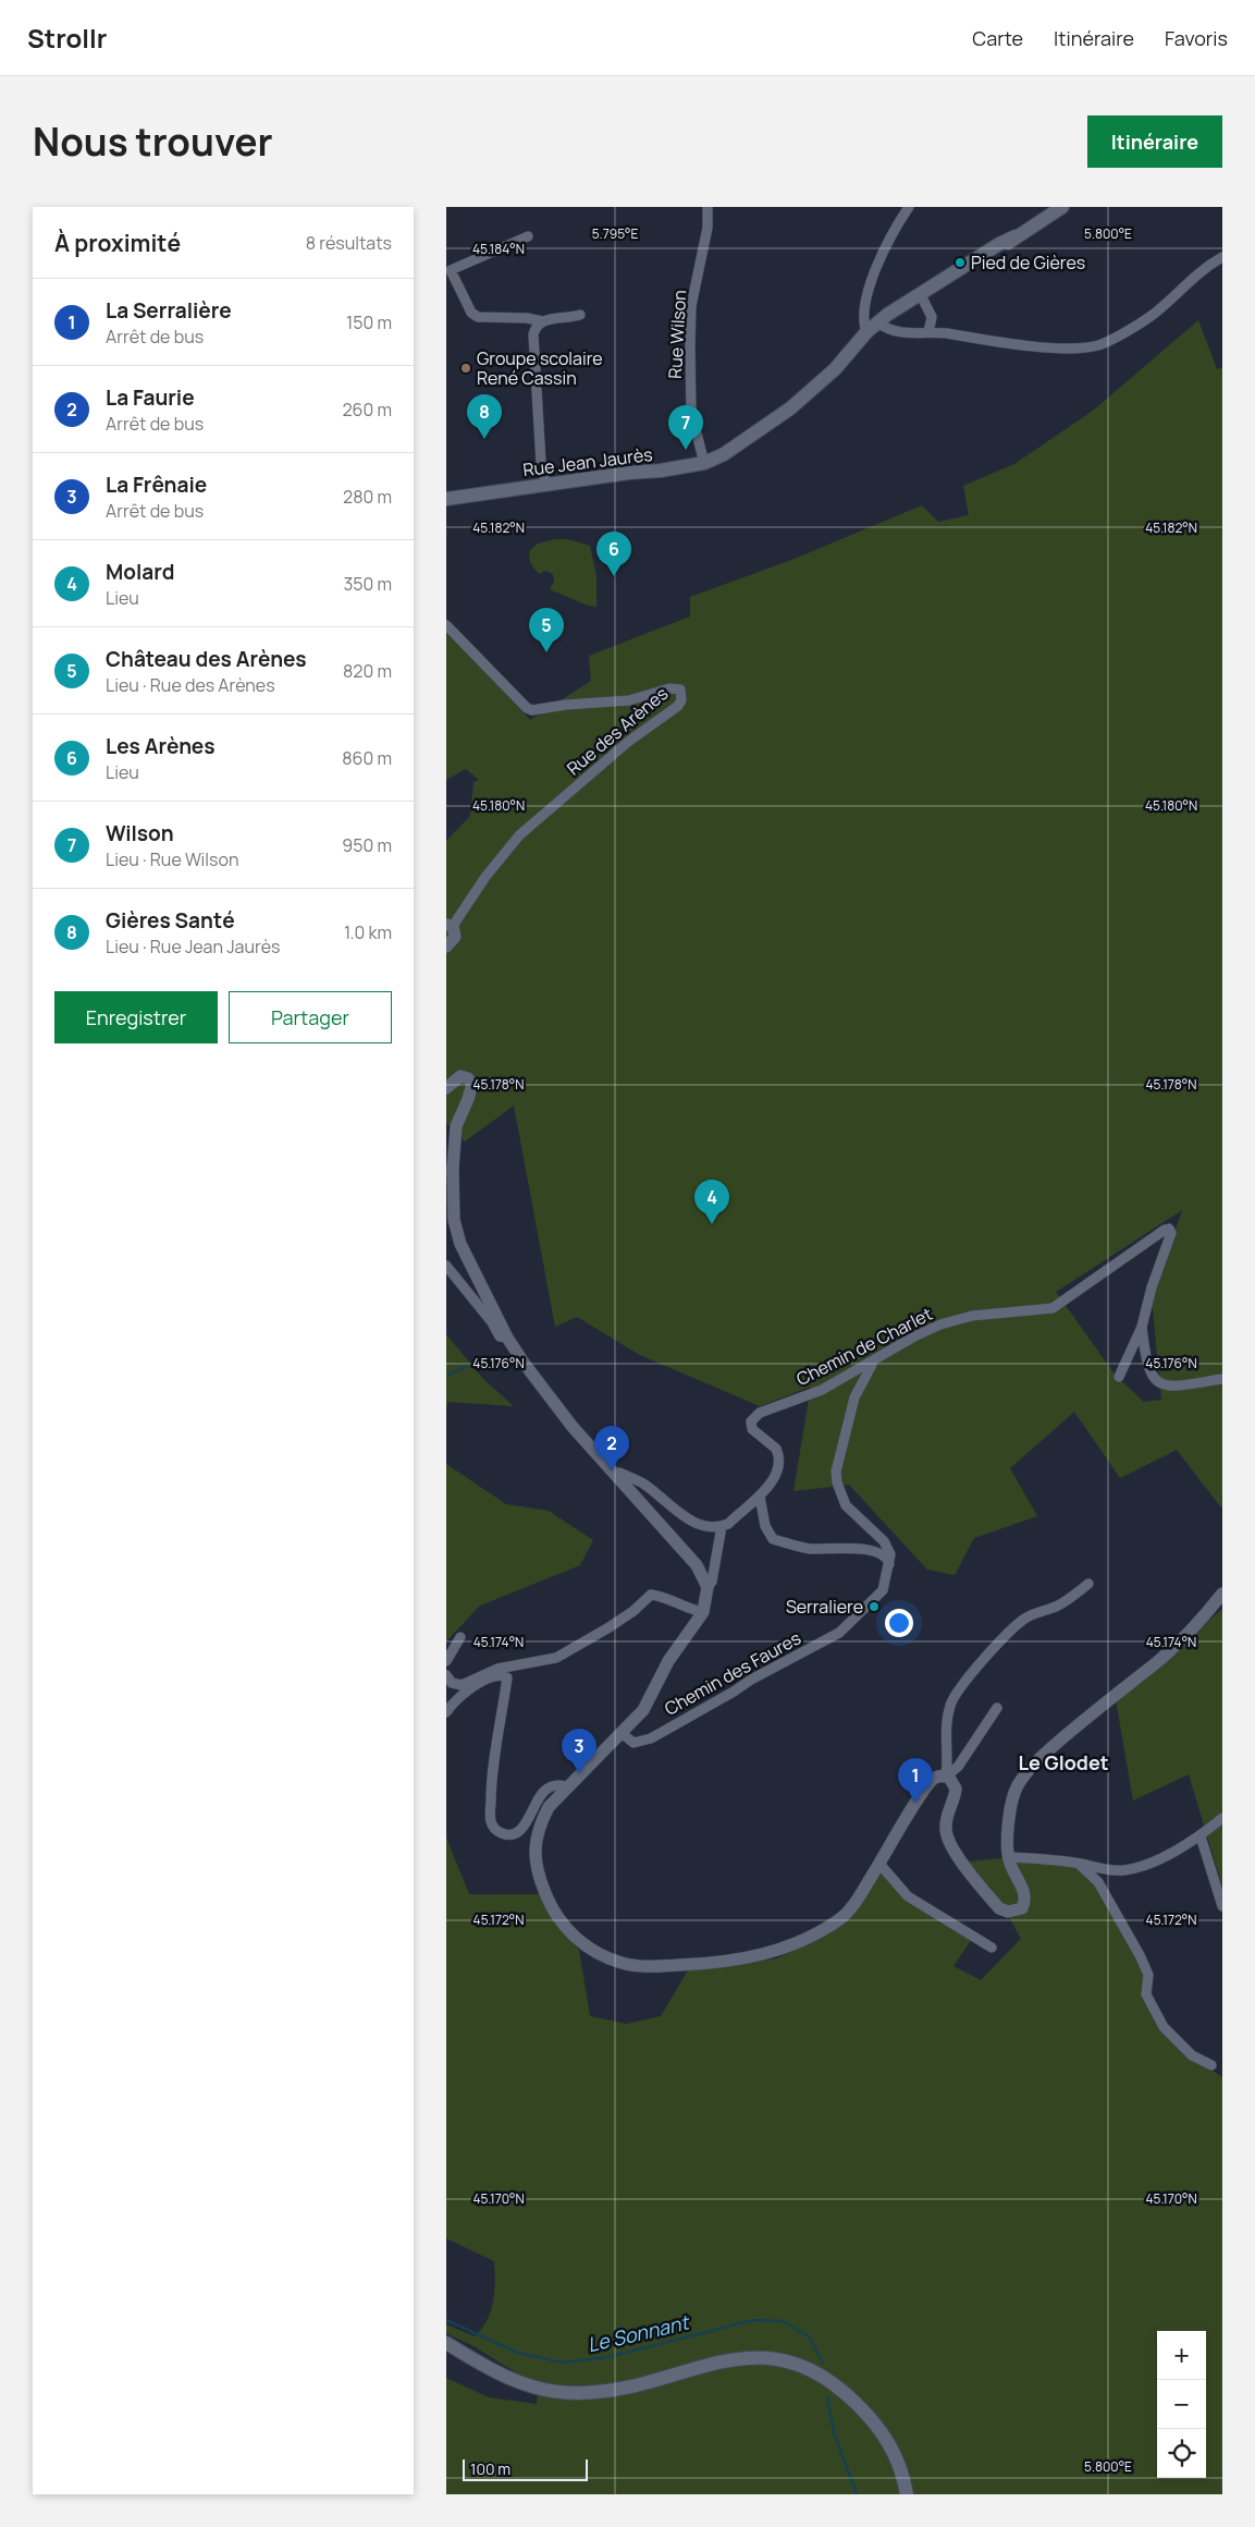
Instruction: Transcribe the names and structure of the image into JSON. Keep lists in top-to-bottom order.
{
  "streets": {
    "main road": ["Rue Jean Jaurès"],
    "street": [
      "Rue Wilson",
      "Rue des Arènes",
      "Chemin de Charlet",
      "Chemin des Faures"
    ]
  },
  "crossings": [
    ["Rue Wilson", "Rue Jean Jaurès"]
  ],
  "districts": ["Le Glodet"],
  "water": ["Le Sonnant"],
  "places": ["Pied de Gières", "Groupe scolaire René Cassin", "Serraliere"],
  "scale_bar": "100 m",
  "page": {
    "header": "Strollr",
    "nav": ["Carte", "Itinéraire", "Favoris"],
    "title": "Nous trouver",
    "buttons": [
      "Itinéraire",
      ["Enregistrer", "Partager"]
    ],
    "heading": ["À proximité", "8 résultats"],
    "list": [
      {
        "mark": "1",
        "name": "La Serralière",
        "note": "Arrêt de bus",
        "value": "150 m"
      },
      {
        "mark": "2",
        "name": "La Faurie",
        "note": "Arrêt de bus",
        "value": "260 m"
      },
      {
        "mark": "3",
        "name": "La Frênaie",
        "note": "Arrêt de bus",
        "value": "280 m"
      },
      {
        "mark": "4",
        "name": "Molard",
        "note": "Lieu",
        "value": "350 m"
      },
      {
        "mark": "5",
        "name": "Château des Arènes",
        "note": "Lieu · Rue des Arènes",
        "value": "820 m"
      },
      {
        "mark": "6",
        "name": "Les Arènes",
        "note": "Lieu",
        "value": "860 m"
      },
      {
        "mark": "7",
        "name": "Wilson",
        "note": "Lieu · Rue Wilson",
        "value": "950 m"
      },
      {
        "mark": "8",
        "name": "Gières Santé",
        "note": "Lieu · Rue Jean Jaurès",
        "value": "1.0 km"
      }
    ],
    "pins": [
      "8",
      "7",
      "6",
      "5",
      "4",
      "2",
      "3",
      "1"
    ],
    "map_buttons": ["+", "−"],
    "scale": "100 m"
  },
  "coordinates": [
    "5.795°E",
    "5.800°E",
    "45.184°N",
    "45.182°N",
    "45.180°N",
    "45.178°N",
    "45.176°N",
    "45.174°N",
    "45.172°N",
    "45.170°N"
  ]
}
